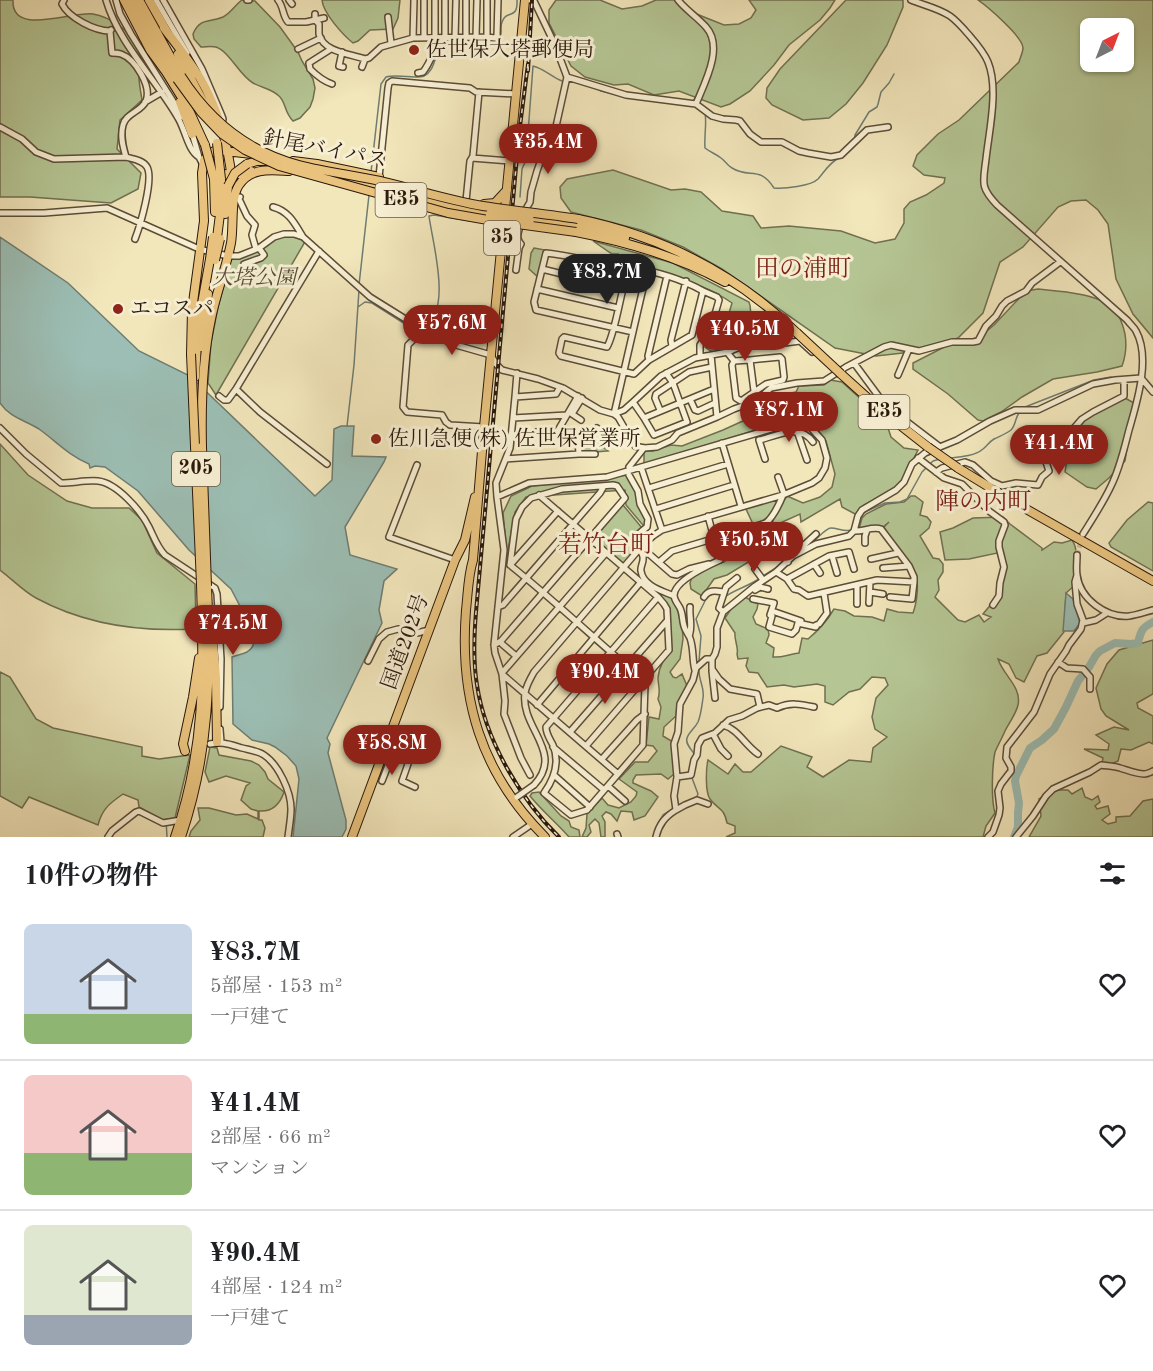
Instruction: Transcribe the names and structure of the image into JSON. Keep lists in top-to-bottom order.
{
  "streets": {
    "highway": [
      "針尾バイパス",
      "E35",
      "35",
      "205",
      "国道202号"
    ]
  },
  "crossings": [
    ["針尾バイパス", "35"],
    ["針尾バイパス", "205"],
    ["35", "国道202号"]
  ],
  "districts": ["田の浦町", "陣の内町", "若竹台町"],
  "parks": ["大塔公園"],
  "places": ["佐世保大塔郵便局", "エコスパ", "佐川急便(株) 佐世保営業所"],
  "north": "top right",
  "page": {
    "price": [
      "¥35.4M",
      "¥83.7M",
      "¥57.6M",
      "¥40.5M",
      "¥87.1M",
      "¥41.4M",
      "¥50.5M",
      "¥74.5M",
      "¥90.4M",
      "¥58.8M"
    ],
    "heading": "10件の物件",
    "list": [
      {
        "name": "¥83.7M",
        "note": "5部屋 · 153 m² · 一戸建て"
      },
      {
        "name": "¥41.4M",
        "note": "2部屋 · 66 m² · マンション"
      },
      {
        "name": "¥90.4M",
        "note": "4部屋 · 124 m² · 一戸建て"
      }
    ]
  }
}
